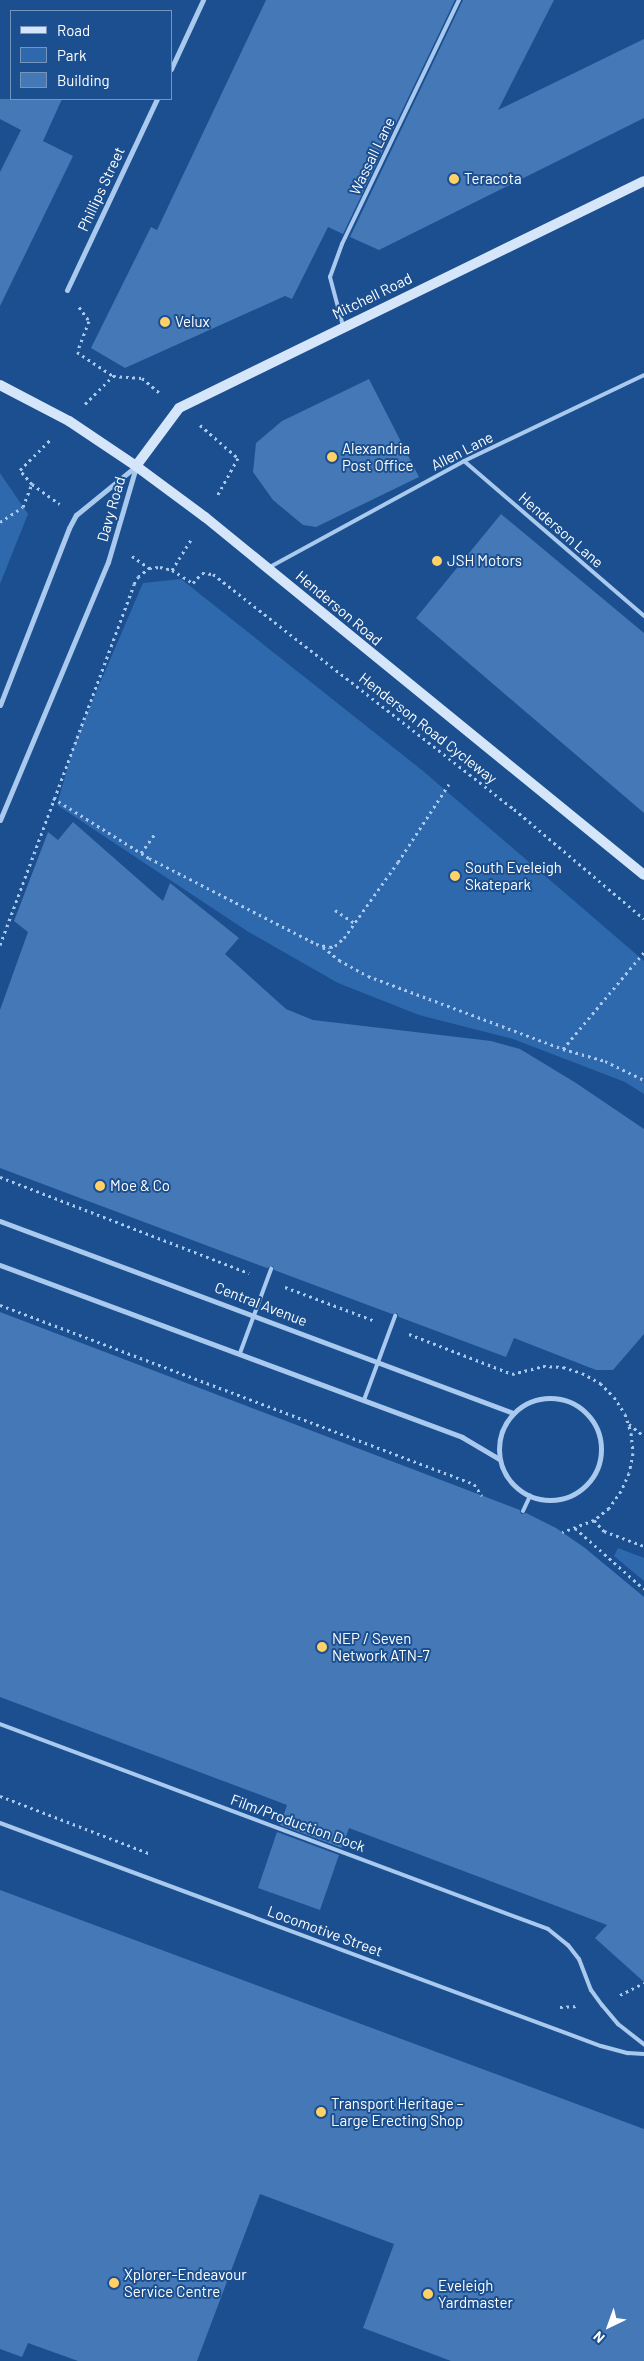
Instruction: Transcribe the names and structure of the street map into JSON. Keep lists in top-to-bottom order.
{
  "streets": {
    "main road": ["Mitchell Road", "Henderson Road"],
    "street": ["Phillips Street", "Davy Road", "Central Avenue"],
    "lane": [
      "Wassall Lane",
      "Allen Lane",
      "Henderson Lane",
      "Film/Production Dock",
      "Locomotive Street"
    ],
    "path": ["Henderson Road Cycleway"]
  },
  "crossings": [
    ["Wassall Lane", "Mitchell Road"],
    ["Mitchell Road", "Davy Road"],
    ["Mitchell Road", "Henderson Road"],
    ["Allen Lane", "Henderson Lane"],
    ["Allen Lane", "Henderson Road"],
    ["Davy Road", "Henderson Road"]
  ],
  "places": [
    "Teracota",
    "Velux",
    "Alexandria Post Office",
    "JSH Motors",
    "South Eveleigh Skatepark",
    "Moe & Co",
    "NEP / Seven Network ATN-7",
    "Transport Heritage – Large Erecting Shop",
    "Xplorer-Endeavour Service Centre",
    "Eveleigh Yardmaster"
  ],
  "legend": ["Road", "Park", "Building"],
  "north": "bottom left"
}
